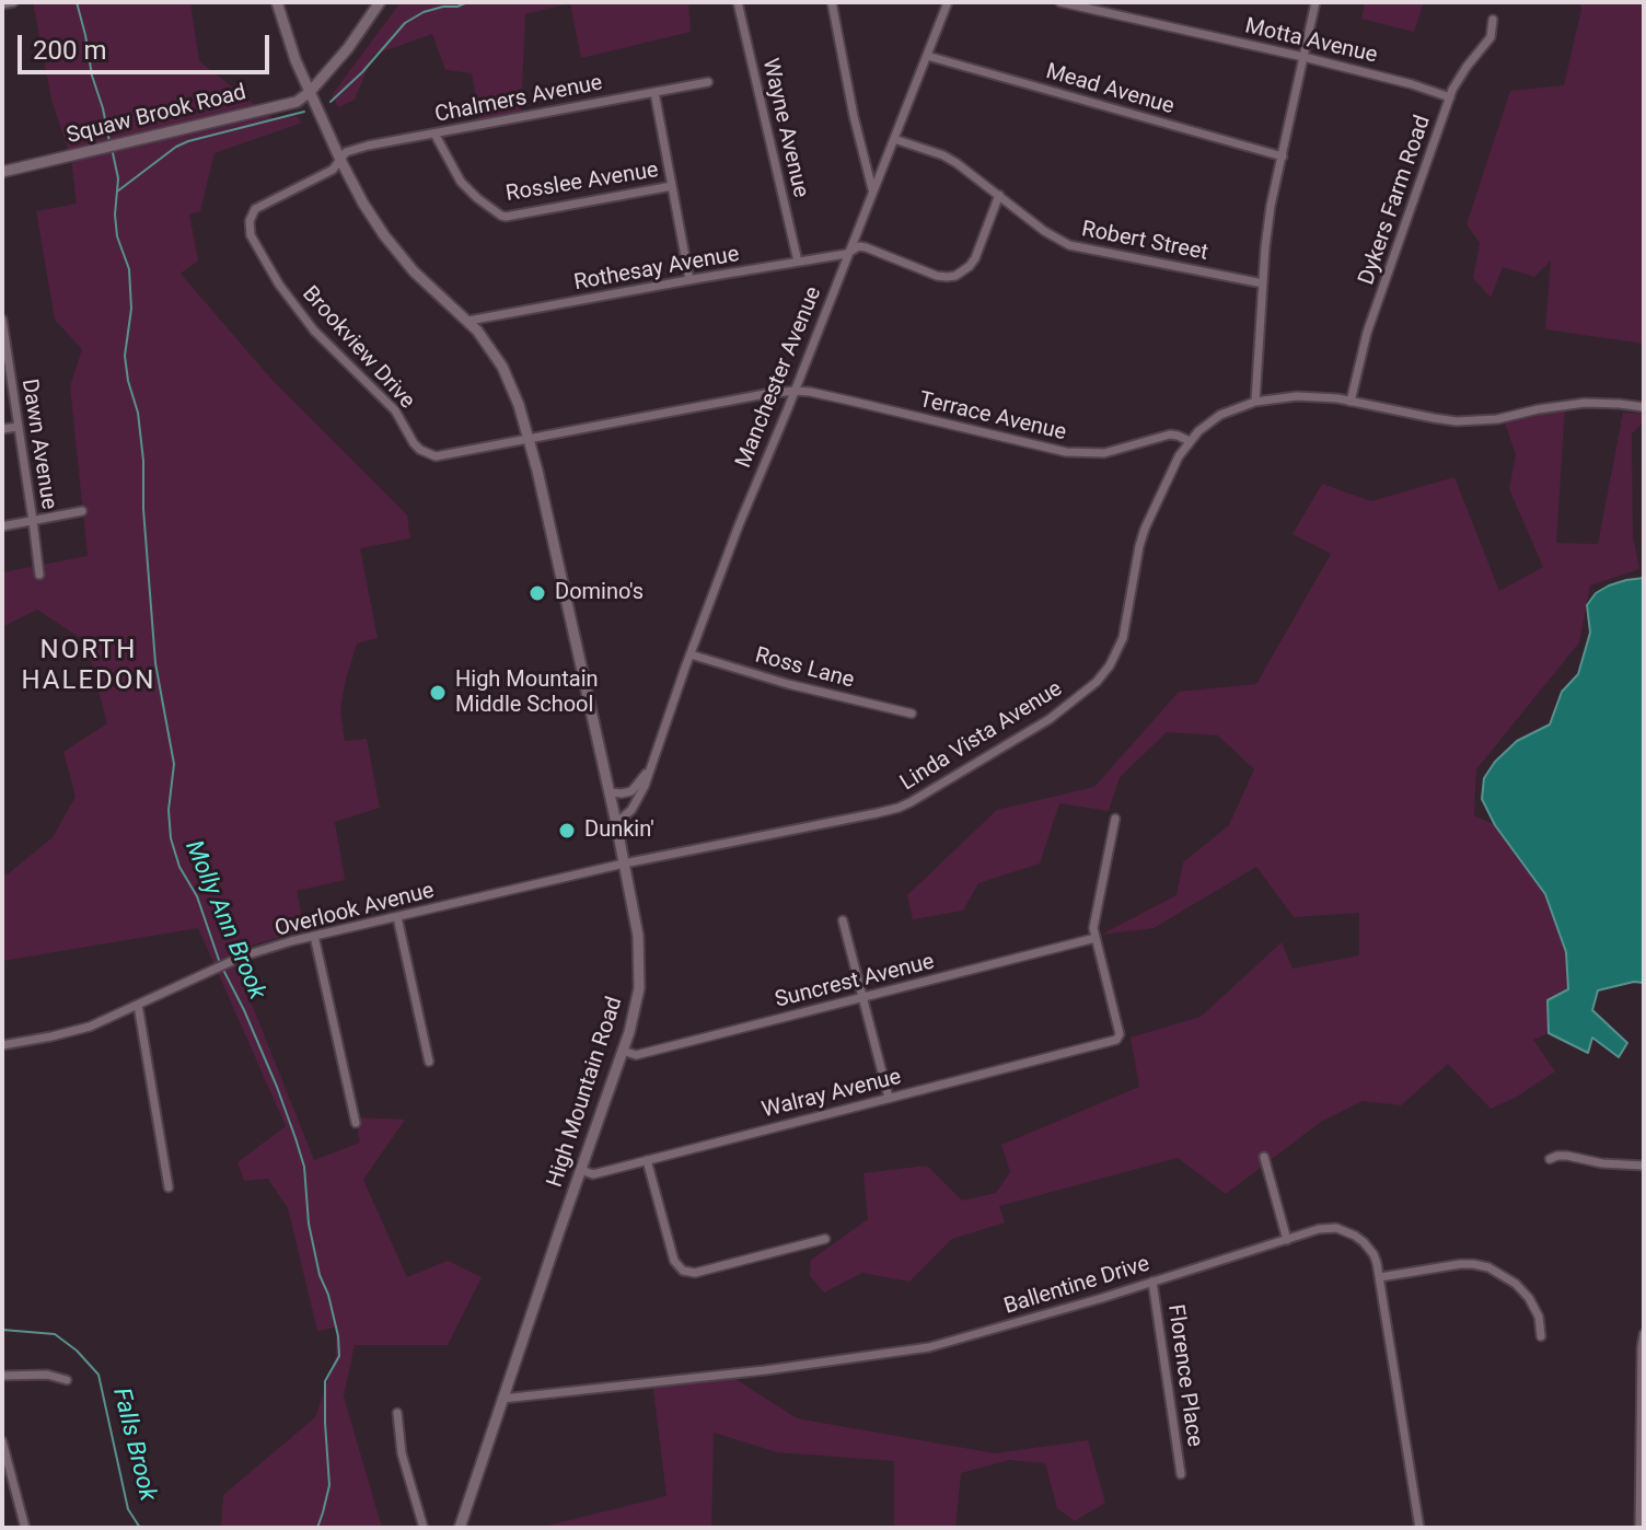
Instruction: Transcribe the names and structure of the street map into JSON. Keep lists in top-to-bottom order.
{
  "streets": {
    "street": [
      "Motta Avenue",
      "Mead Avenue",
      "Chalmers Avenue",
      "Squaw Brook Road",
      "Wayne Avenue",
      "Rosslee Avenue",
      "Dykers Farm Road",
      "Robert Street",
      "Rothesay Avenue",
      "Brookview Drive",
      "Manchester Avenue",
      "Terrace Avenue",
      "Dawn Avenue",
      "Ross Lane",
      "Linda Vista Avenue",
      "Overlook Avenue",
      "Suncrest Avenue",
      "High Mountain Road",
      "Walray Avenue",
      "Ballentine Drive",
      "Florence Place"
    ]
  },
  "crossings": [
    ["Motta Avenue", "Dykers Farm Road"],
    ["Mead Avenue", "Manchester Avenue"],
    ["Chalmers Avenue", "Rosslee Avenue"],
    ["Chalmers Avenue", "Brookview Drive"],
    ["Chalmers Avenue", "High Mountain Road"],
    ["Squaw Brook Road", "High Mountain Road"],
    ["Wayne Avenue", "Rothesay Avenue"],
    ["Robert Street", "Manchester Avenue"],
    ["Rothesay Avenue", "Manchester Avenue"],
    ["Rothesay Avenue", "High Mountain Road"],
    ["Brookview Drive", "Terrace Avenue"],
    ["Brookview Drive", "High Mountain Road"],
    ["Manchester Avenue", "Terrace Avenue"],
    ["Manchester Avenue", "Ross Lane"],
    ["Manchester Avenue", "High Mountain Road"],
    ["Terrace Avenue", "Linda Vista Avenue"],
    ["Terrace Avenue", "High Mountain Road"],
    ["Linda Vista Avenue", "Overlook Avenue"],
    ["Linda Vista Avenue", "High Mountain Road"],
    ["Overlook Avenue", "High Mountain Road"],
    ["Suncrest Avenue", "High Mountain Road"],
    ["Suncrest Avenue", "Walray Avenue"],
    ["High Mountain Road", "Walray Avenue"],
    ["High Mountain Road", "Ballentine Drive"],
    ["Ballentine Drive", "Florence Place"]
  ],
  "districts": ["NORTH HALEDON"],
  "water": ["Molly Ann Brook", "Falls Brook"],
  "places": ["Domino's", "High Mountain Middle School", "Dunkin'"],
  "scale_bar": "200 m"
}
